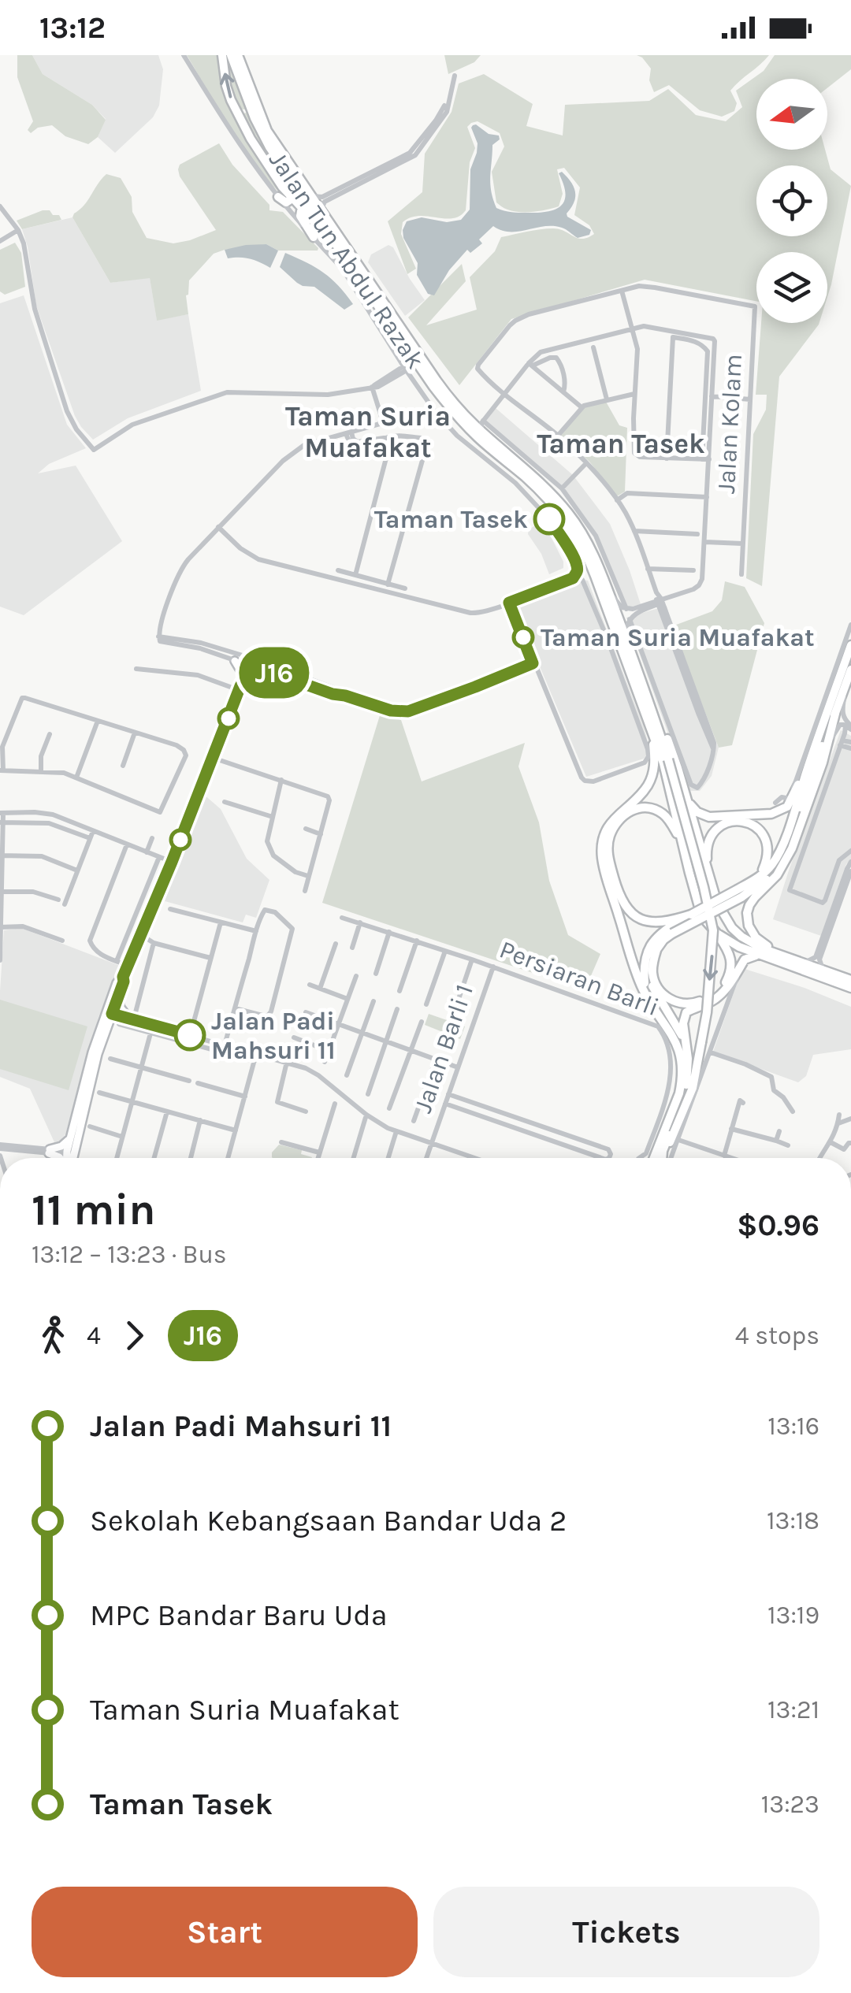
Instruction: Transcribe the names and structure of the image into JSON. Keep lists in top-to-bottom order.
{
  "streets": {
    "highway": ["Jalan Tun Abdul Razak"],
    "street": ["Jalan Kolam", "Persiaran Barli", "Jalan Barli 1"]
  },
  "crossings": [
    ["Persiaran Barli", "Jalan Barli 1"]
  ],
  "districts": ["Taman Suria Muafakat", "Taman Tasek"],
  "places": ["Taman Tasek", "Taman Suria Muafakat", "Jalan Padi Mahsuri 11"],
  "lines": ["bus line J16"],
  "north": "left",
  "page": {
    "status": "13:12",
    "on_map": "J16",
    "heading": ["11 min", "13:12 – 13:23 · Bus", "$0.96"],
    "legs": ["4", "J16", "4 stops"],
    "list": [
      {
        "name": "Jalan Padi Mahsuri 11",
        "value": "13:16"
      },
      {
        "name": "Sekolah Kebangsaan Bandar Uda 2",
        "value": "13:18"
      },
      {
        "name": "MPC Bandar Baru Uda",
        "value": "13:19"
      },
      {
        "name": "Taman Suria Muafakat",
        "value": "13:21"
      },
      {
        "name": "Taman Tasek",
        "value": "13:23"
      }
    ],
    "buttons": ["Start", "Tickets"]
  }
}
